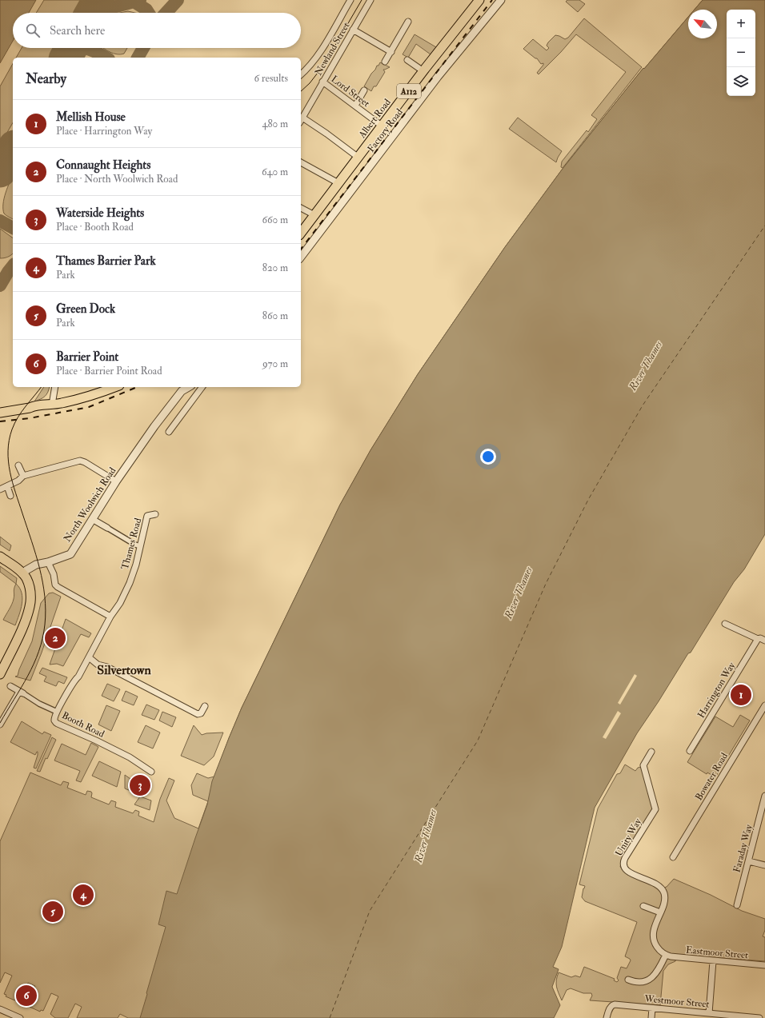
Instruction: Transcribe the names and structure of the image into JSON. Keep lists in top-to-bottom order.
{
  "streets": {
    "main road": ["A112", "Albert Road"],
    "street": [
      "Newland Street",
      "Lord Street",
      "Factory Road",
      "North Woolwich Road",
      "Thames Road",
      "Harrington Way",
      "Booth Road",
      "Bowater Road",
      "Unity Way",
      "Faraday Way",
      "Eastmoor Street",
      "Westmoor Street"
    ]
  },
  "crossings": [
    ["Newland Street", "Lord Street"],
    ["Lord Street", "Albert Road"],
    ["Thames Road", "Booth Road"],
    ["Unity Way", "Eastmoor Street"]
  ],
  "districts": ["Silvertown"],
  "water": ["River Thames"],
  "north": "top left",
  "page": {
    "map_buttons": ["+", "−"],
    "search": "Search here",
    "heading": ["Nearby", "6 results"],
    "list": [
      {
        "mark": "1",
        "name": "Mellish House",
        "note": "Place · Harrington Way",
        "value": "480 m"
      },
      {
        "mark": "2",
        "name": "Connaught Heights",
        "note": "Place · North Woolwich Road",
        "value": "640 m"
      },
      {
        "mark": "3",
        "name": "Waterside Heights",
        "note": "Place · Booth Road",
        "value": "660 m"
      },
      {
        "mark": "4",
        "name": "Thames Barrier Park",
        "note": "Park",
        "value": "820 m"
      },
      {
        "mark": "5",
        "name": "Green Dock",
        "note": "Park",
        "value": "860 m"
      },
      {
        "mark": "6",
        "name": "Barrier Point",
        "note": "Place · Barrier Point Road",
        "value": "970 m"
      }
    ],
    "pins": [
      "2",
      "1",
      "3",
      "4",
      "5",
      "6"
    ]
  }
}
